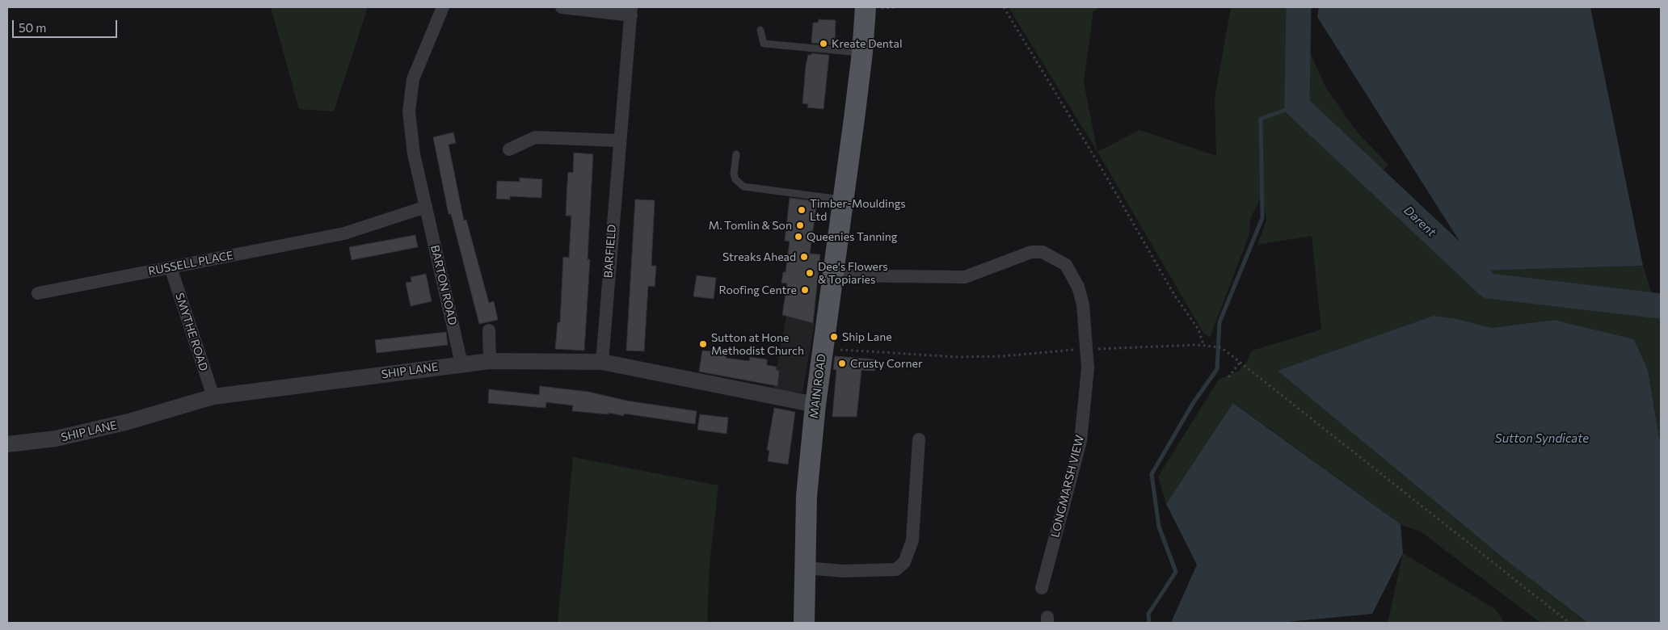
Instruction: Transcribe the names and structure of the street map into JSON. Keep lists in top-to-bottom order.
{
  "streets": {
    "main road": ["MAIN ROAD"],
    "street": [
      "BARFIELD",
      "RUSSELL PLACE",
      "BARTON ROAD",
      "SMYTHE ROAD",
      "SHIP LANE",
      "LONGMARSH VIEW"
    ]
  },
  "crossings": [
    ["BARFIELD", "SHIP LANE"],
    ["RUSSELL PLACE", "BARTON ROAD"],
    ["RUSSELL PLACE", "SMYTHE ROAD"],
    ["BARTON ROAD", "SHIP LANE"],
    ["SMYTHE ROAD", "SHIP LANE"],
    ["SHIP LANE", "MAIN ROAD"],
    ["MAIN ROAD", "LONGMARSH VIEW"]
  ],
  "water": ["Darent", "Sutton Syndicate"],
  "places": [
    "Kreate Dental",
    "Timber-Mouldings Ltd",
    "M. Tomlin & Son",
    "Queenies Tanning",
    "Streaks Ahead",
    "Dee's Flowers & Topiaries",
    "Roofing Centre",
    "Ship Lane",
    "Sutton at Hone Methodist Church",
    "Crusty Corner"
  ],
  "scale_bar": "50 m"
}
